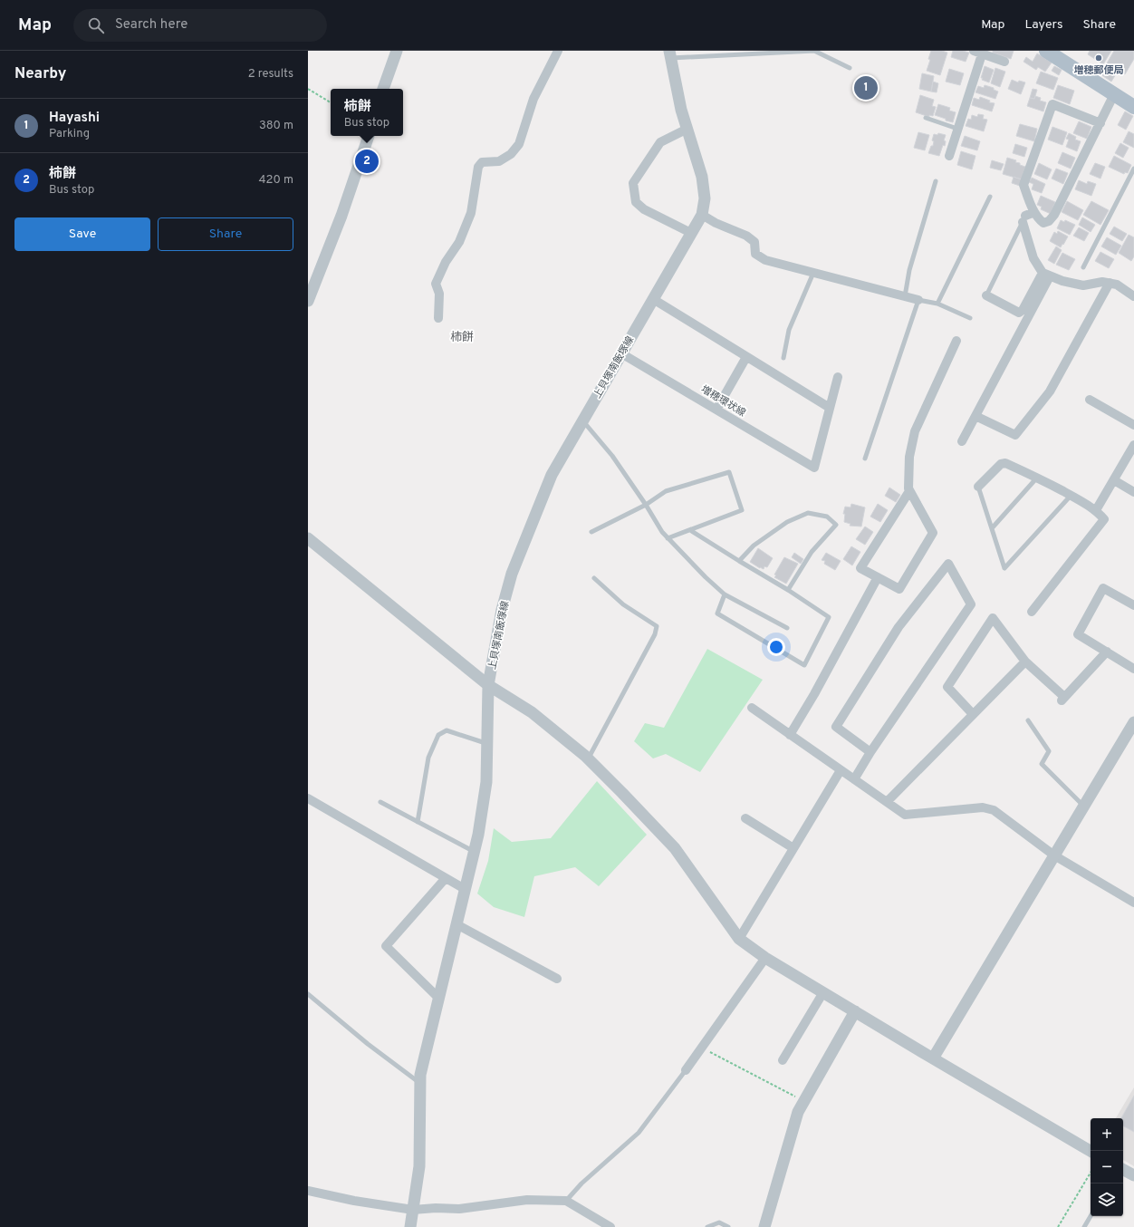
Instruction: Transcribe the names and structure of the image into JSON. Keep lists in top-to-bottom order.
{
  "streets": {
    "street": ["上貝塚南飯塚線", "増穂環状線"]
  },
  "crossings": [
    ["上貝塚南飯塚線", "増穂環状線"]
  ],
  "districts": ["柿餅"],
  "places": ["増穂郵便局"],
  "page": {
    "header": "Map",
    "search": "Search here",
    "nav": ["Map", "Layers", "Share"],
    "heading": ["Nearby", "2 results"],
    "pins": ["1", "2"],
    "popup": ["柿餅", "Bus stop"],
    "list": [
      {
        "mark": "1",
        "name": "Hayashi",
        "note": "Parking",
        "value": "380 m"
      },
      {
        "mark": "2",
        "name": "柿餅",
        "note": "Bus stop",
        "value": "420 m"
      }
    ],
    "buttons": ["Save", "Share"],
    "map_buttons": ["+", "−"]
  }
}
